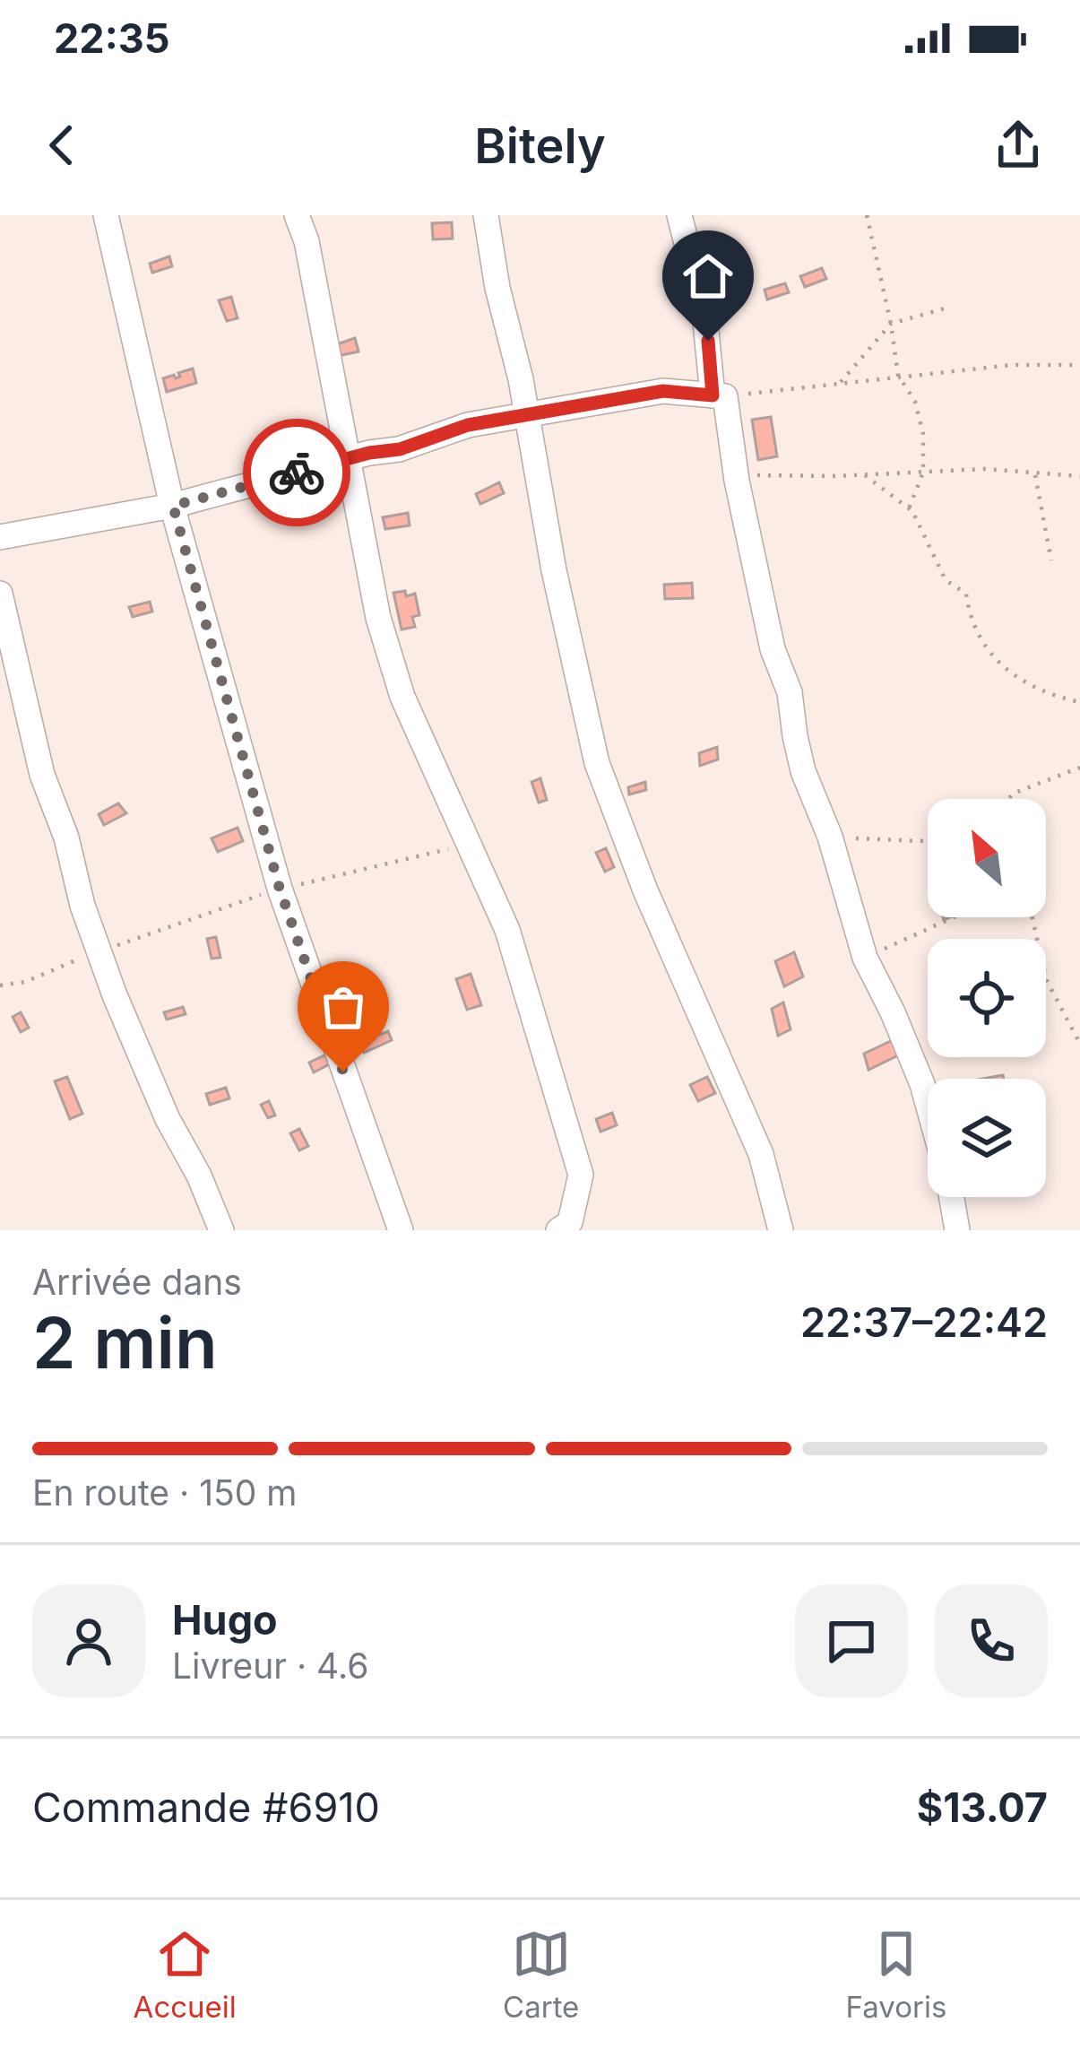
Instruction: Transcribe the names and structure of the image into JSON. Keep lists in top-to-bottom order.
{
  "north": "top left",
  "page": {
    "status": "22:35",
    "header": "Bitely",
    "heading": ["2 min", "Arrivée dans", "22:37–22:42"],
    "panel": [
      "Hugo",
      "Livreur · 4.6",
      "Commande #6910",
      "$13.07"
    ],
    "bar": "En route · 150 m",
    "tabs": ["Accueil", "Carte", "Favoris"]
  }
}
